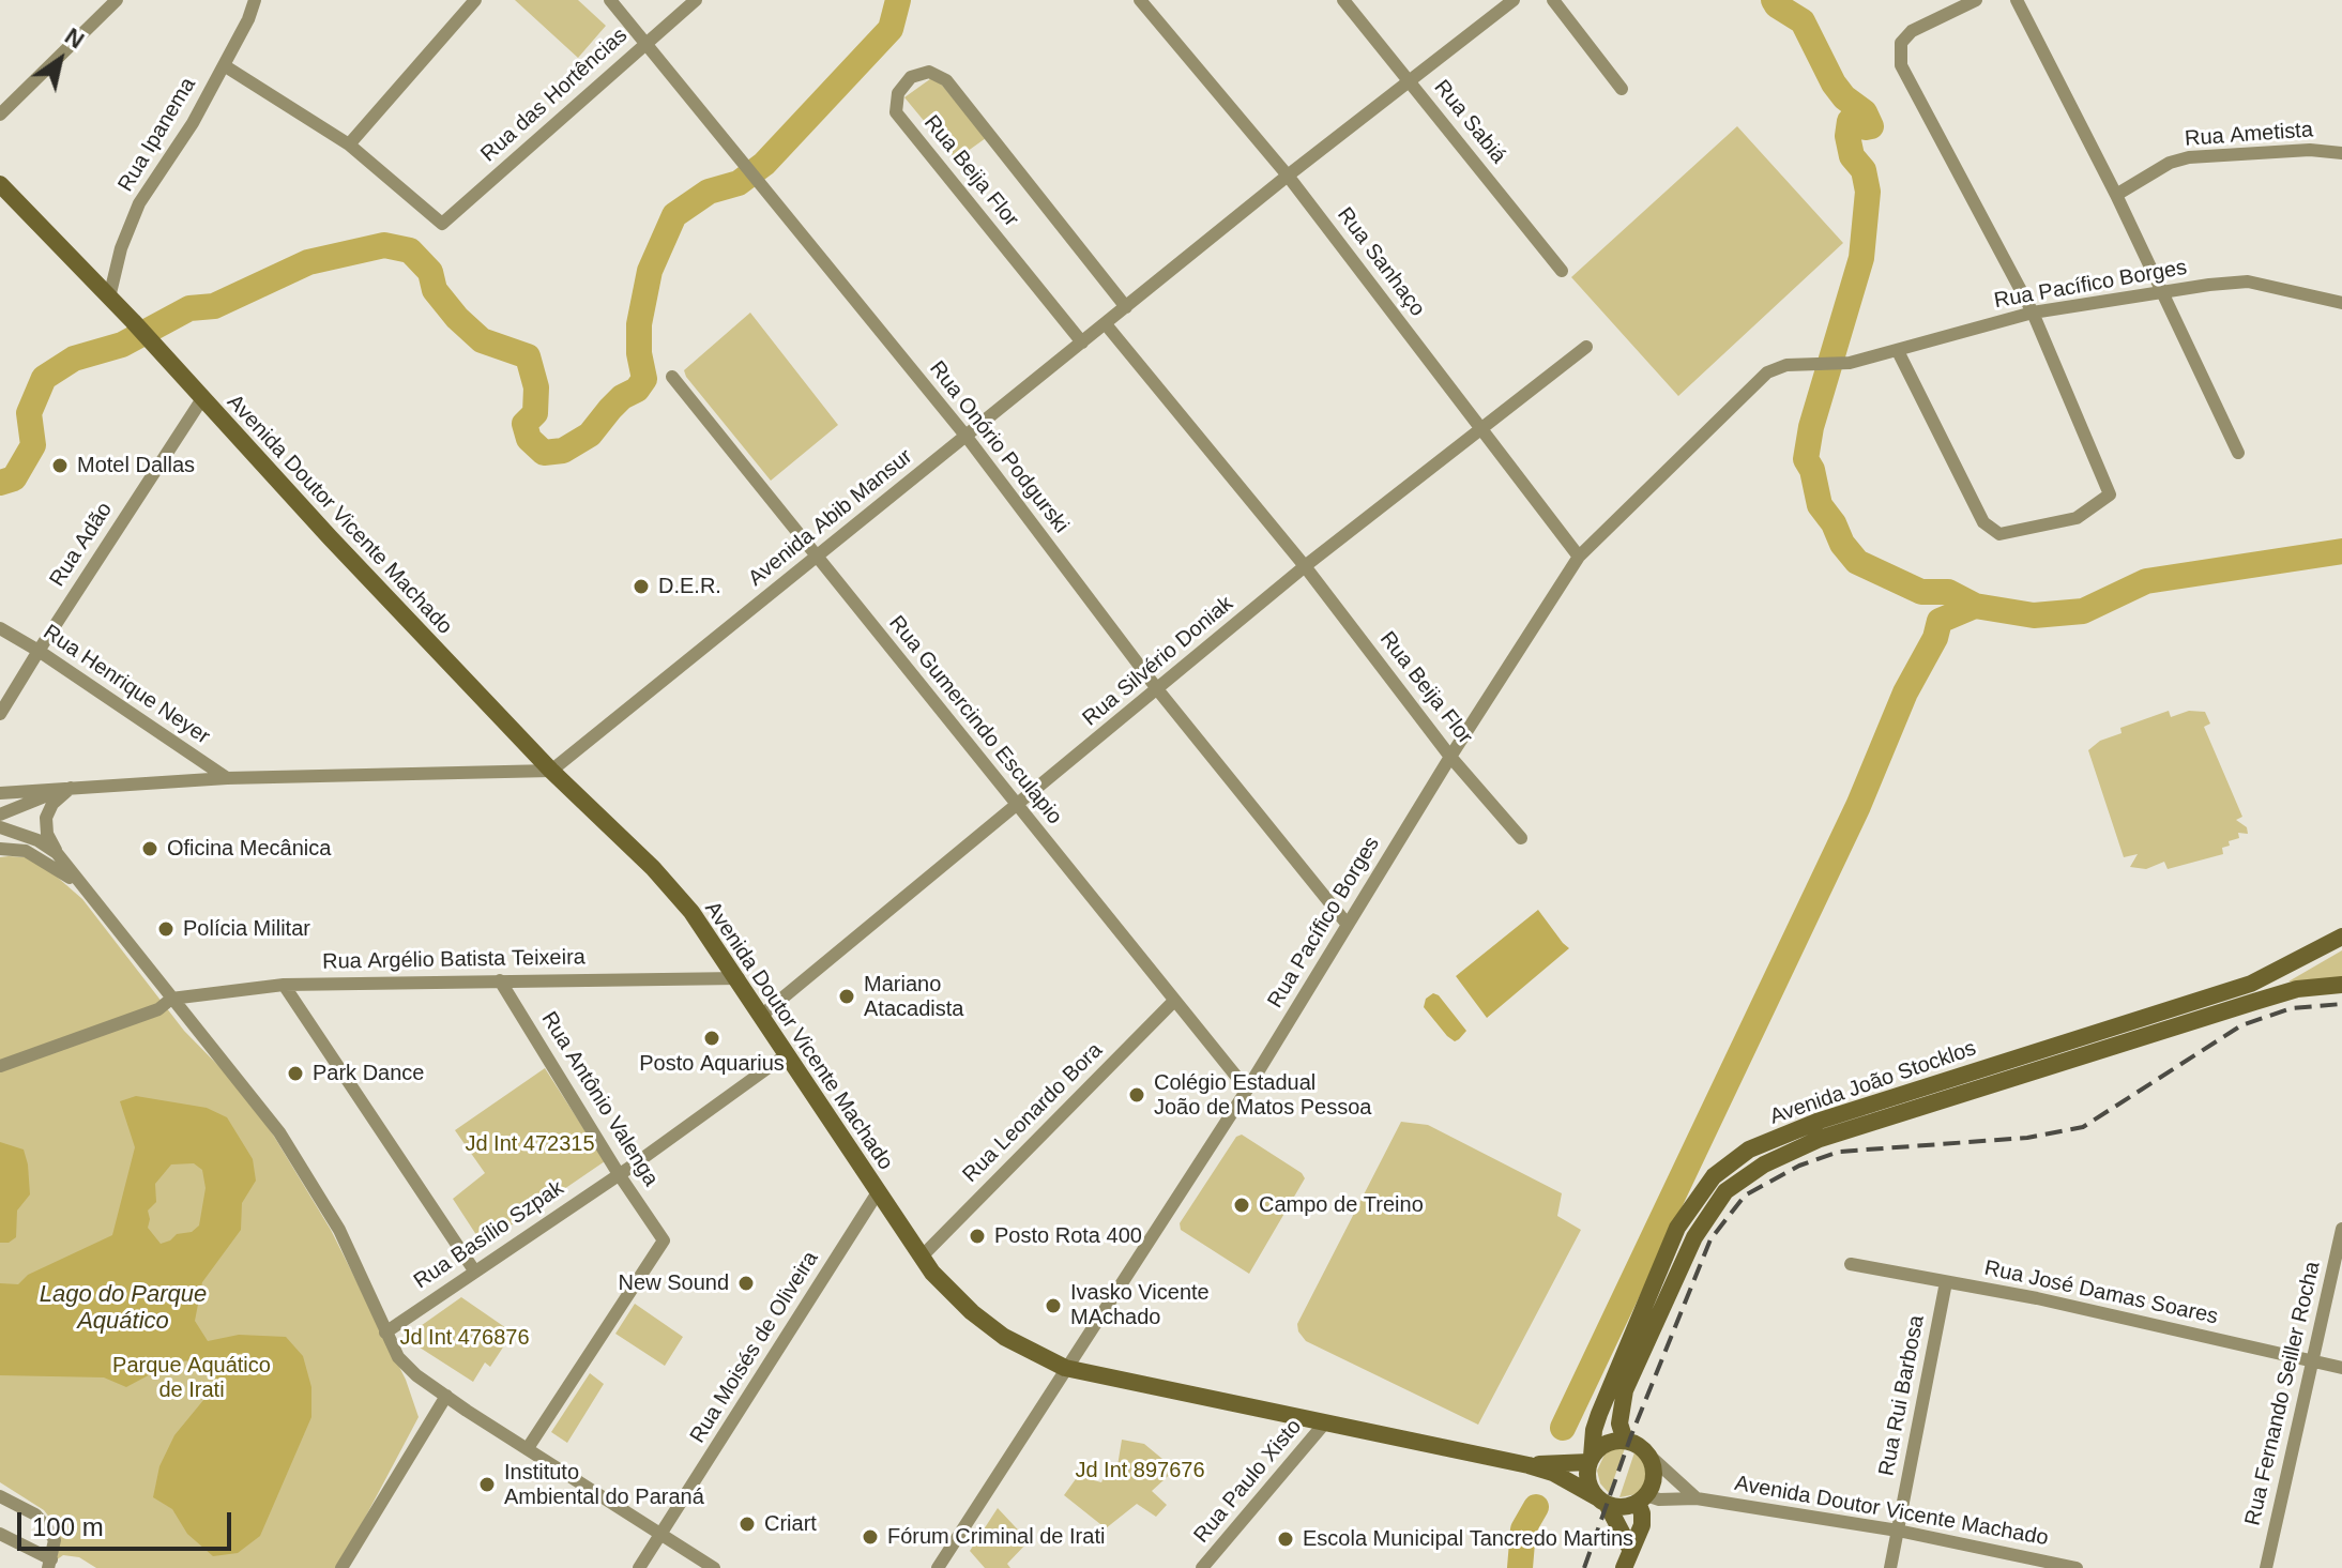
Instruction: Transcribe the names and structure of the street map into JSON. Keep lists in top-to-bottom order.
{
  "streets": {
    "street": [
      "Rua das Hortências",
      "Rua Sabiá",
      "Rua Ipanema",
      "Rua Ametista",
      "Rua Beija Flor",
      "Rua Sanhaço",
      "Rua Pacífico Borges",
      "Rua Onório Podgurski",
      "Avenida Doutor Vicente Machado",
      "Avenida Abib Mansur",
      "Rua Adão",
      "Rua Silvério Doniak",
      "Rua Henrique Neyer",
      "Rua Gumercindo Esculapio",
      "Rua Argélio Batista Teixeira",
      "Avenida João Stocklos",
      "Rua Antônio Valenga",
      "Rua Leonardo Bora",
      "Rua Basílio Szpak",
      "Rua José Damas Soares",
      "Rua Moisés de Oliveira",
      "Rua Fernando Seiller Rocha",
      "Rua Rui Barbosa",
      "Rua Paulo Xisto"
    ]
  },
  "crossings": [
    ["Rua das Hortências", "Rua Onório Podgurski"],
    ["Rua Sabiá", "Avenida Abib Mansur"],
    ["Rua Ipanema", "Avenida Doutor Vicente Machado"],
    ["Rua Beija Flor", "Rua Pacífico Borges"],
    ["Rua Beija Flor", "Avenida Abib Mansur"],
    ["Rua Beija Flor", "Rua Silvério Doniak"],
    ["Rua Sanhaço", "Rua Pacífico Borges"],
    ["Rua Sanhaço", "Avenida Abib Mansur"],
    ["Rua Sanhaço", "Rua Silvério Doniak"],
    ["Rua Pacífico Borges", "Rua Onório Podgurski"],
    ["Rua Pacífico Borges", "Avenida Doutor Vicente Machado"],
    ["Rua Pacífico Borges", "Rua Gumercindo Esculapio"],
    ["Rua Onório Podgurski", "Avenida Abib Mansur"],
    ["Rua Onório Podgurski", "Rua Silvério Doniak"],
    ["Avenida Doutor Vicente Machado", "Avenida Abib Mansur"],
    ["Avenida Doutor Vicente Machado", "Rua Adão"],
    ["Avenida Doutor Vicente Machado", "Rua Silvério Doniak"],
    ["Avenida Doutor Vicente Machado", "Rua Argélio Batista Teixeira"],
    ["Avenida Doutor Vicente Machado", "Avenida João Stocklos"],
    ["Avenida Doutor Vicente Machado", "Rua Leonardo Bora"],
    ["Avenida Doutor Vicente Machado", "Rua Basílio Szpak"],
    ["Avenida Doutor Vicente Machado", "Rua Moisés de Oliveira"],
    ["Avenida Doutor Vicente Machado", "Rua Rui Barbosa"],
    ["Avenida Doutor Vicente Machado", "Rua Paulo Xisto"],
    ["Avenida Abib Mansur", "Rua Gumercindo Esculapio"],
    ["Rua Adão", "Rua Henrique Neyer"],
    ["Rua Silvério Doniak", "Rua Gumercindo Esculapio"],
    ["Rua Gumercindo Esculapio", "Rua Leonardo Bora"],
    ["Rua Argélio Batista Teixeira", "Rua Antônio Valenga"],
    ["Rua Antônio Valenga", "Rua Basílio Szpak"],
    ["Rua José Damas Soares", "Rua Fernando Seiller Rocha"],
    ["Rua José Damas Soares", "Rua Rui Barbosa"]
  ],
  "water": ["Lago do Parque Aquático"],
  "parks": [
    "Jd Int 472315",
    "Jd Int 476876",
    "Parque Aquático de Irati",
    "Jd Int 897676"
  ],
  "places": [
    "Motel Dallas",
    "D.E.R.",
    "Oficina Mecânica",
    "Polícia Militar",
    "Mariano Atacadista",
    "Posto Aquarius",
    "Park Dance",
    "Colégio Estadual João de Matos Pessoa",
    "Campo de Treino",
    "Posto Rota 400",
    "New Sound",
    "Ivasko Vicente MAchado",
    "Instituto Ambiental do Paraná",
    "Criart",
    "Fórum Criminal de Irati",
    "Escola Municipal Tancredo Martins"
  ],
  "scale_bar": "100 m",
  "north": "top right"
}
